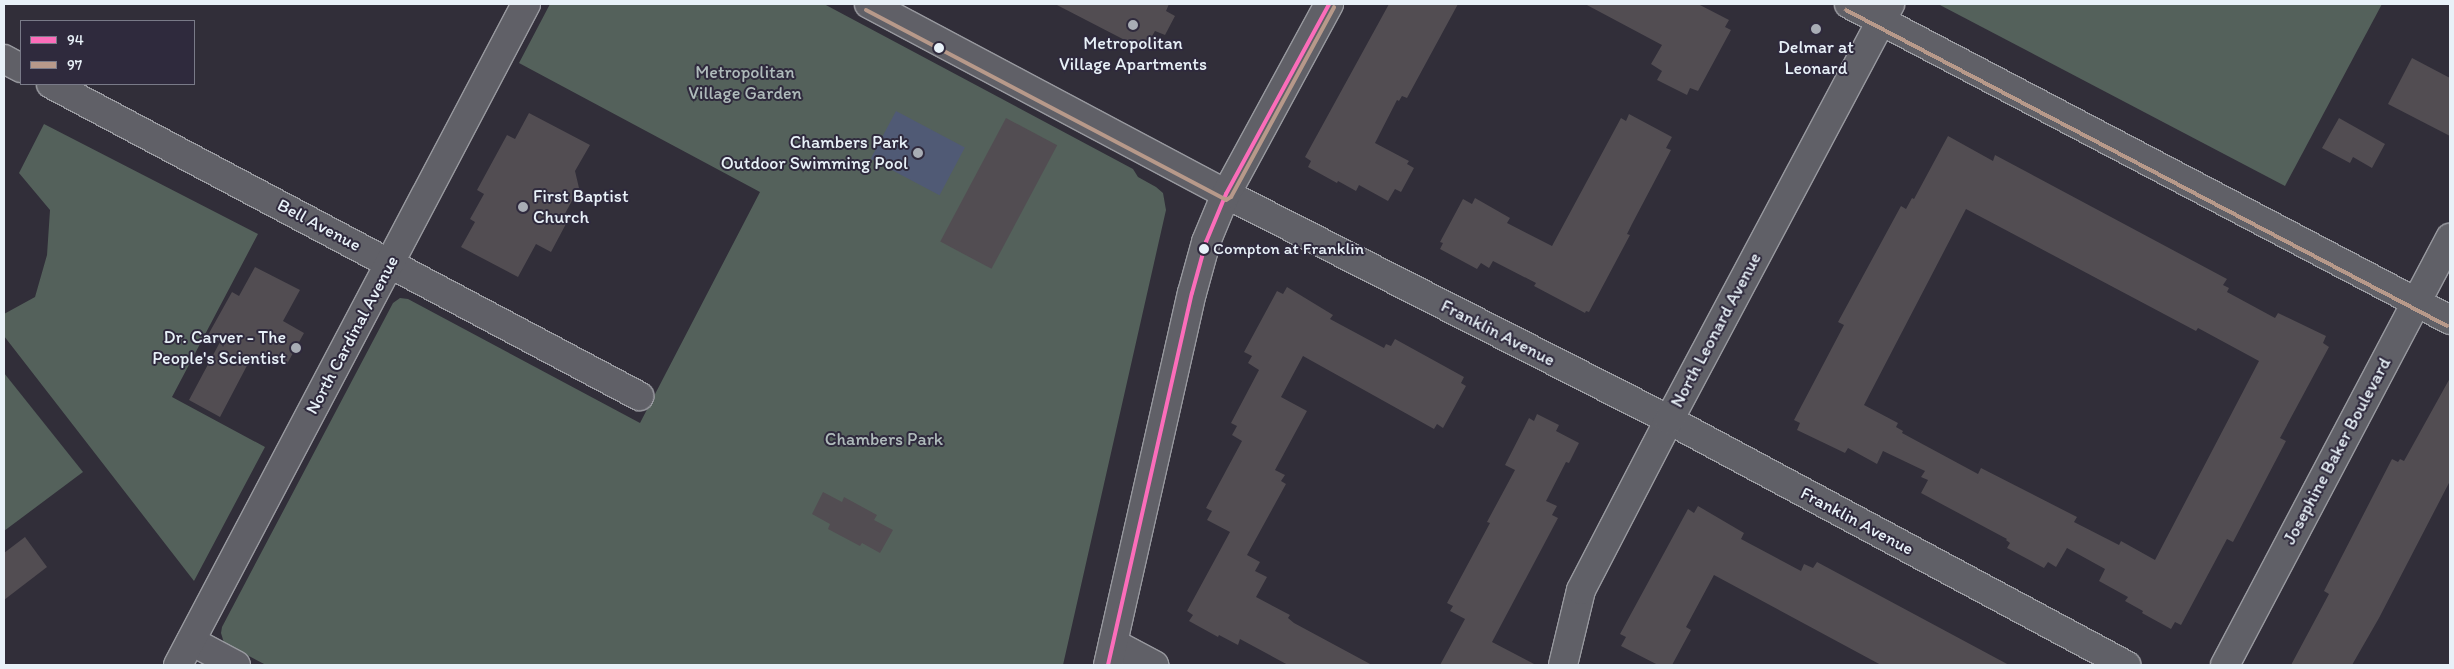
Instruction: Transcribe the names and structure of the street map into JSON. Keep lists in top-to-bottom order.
{
  "streets": {
    "street": [
      "Bell Avenue",
      "North Leonard Avenue",
      "Franklin Avenue",
      "North Cardinal Avenue",
      "Josephine Baker Boulevard"
    ]
  },
  "crossings": [
    ["Bell Avenue", "North Cardinal Avenue"],
    ["North Leonard Avenue", "Franklin Avenue"]
  ],
  "parks": ["Metropolitan Village Garden", "Chambers Park"],
  "places": [
    "Metropolitan Village Apartments",
    "Delmar at Leonard",
    "Chambers Park Outdoor Swimming Pool",
    "First Baptist Church",
    "Compton at Franklin",
    "Dr. Carver - The People's Scientist"
  ],
  "lines": ["transit line 94", "transit line 97"],
  "legend": ["94", "97"]
}
